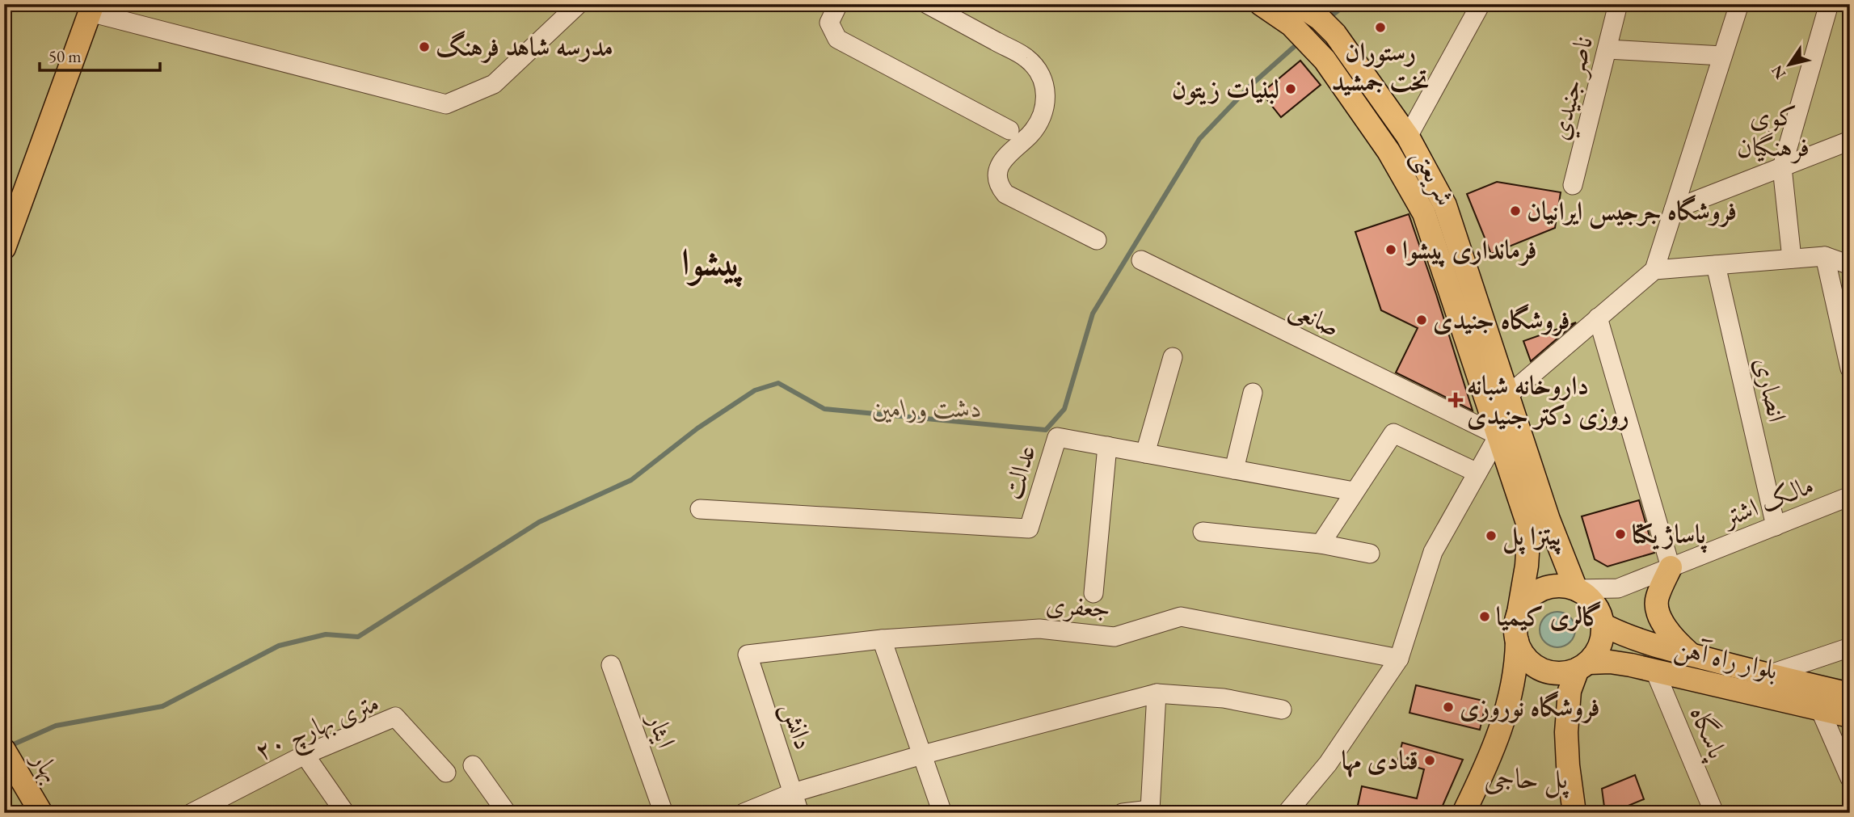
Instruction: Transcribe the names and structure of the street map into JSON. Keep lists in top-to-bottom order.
{
  "streets": {
    "main road": ["شریعتی", "بلوار راه آهن", "بهار"],
    "street": [
      "ناصر جنيدي",
      "صانعی",
      "انصاری",
      "عدالت",
      "مالک اشتر",
      "جعفری",
      "دانش",
      "۲۰ متری بهارچ",
      "ایثار",
      "پاسگاه"
    ]
  },
  "crossings": [
    ["شریعتی", "صانعی"],
    ["شریعتی", "مالک اشتر"],
    ["شریعتی", "بلوار راه آهن"],
    ["انصاری", "مالک اشتر"],
    ["مالک اشتر", "بلوار راه آهن"],
    ["جعفری", "دانش"],
    ["بلوار راه آهن", "پاسگاه"]
  ],
  "districts": ["کوی فرهنگیان", "پیشوا", "پل حاجی"],
  "parks": ["دشت ورامین"],
  "places": {
    "other": [
      "رستوران تخت جمشید",
      "مدرسه شاهد فرهنگ",
      "لبنیات زیتون",
      "فروشگاه جرجیس ایرانیان",
      "فرمانداری پیشوا",
      "فروشگاه جنیدی",
      "پاساژ یکتا",
      "پیتزا پل",
      "گالری کیمیا",
      "فروشگاه نوروزی",
      "قنادی مها"
    ],
    "health": ["داروخانه شبانه روزی دکتر جنیدی"]
  },
  "scale_bar": "50 m",
  "north": "bottom left"
}
